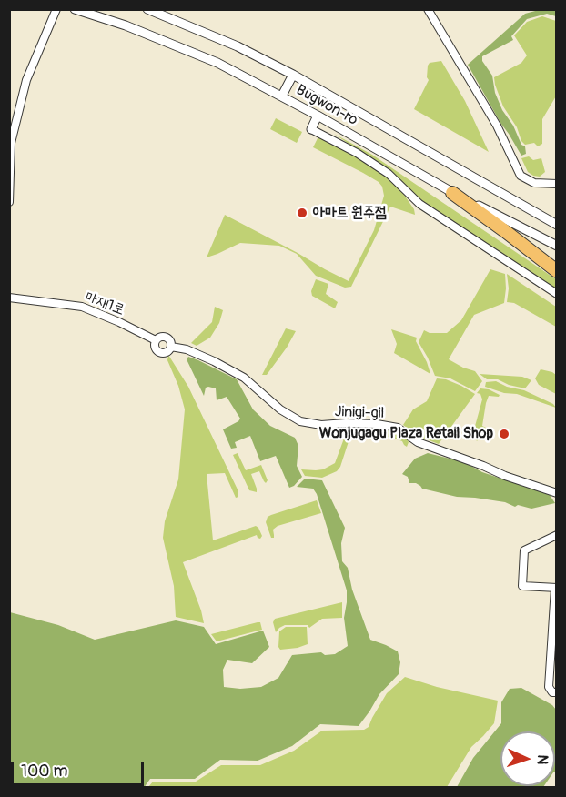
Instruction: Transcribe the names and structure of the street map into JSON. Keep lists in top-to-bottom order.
{
  "streets": {
    "street": ["Bugwon-ro", "마재1로", "Jinigi-gil"]
  },
  "crossings": [
    ["마재1로", "Jinigi-gil"]
  ],
  "places": ["아마트 원주점", "Wonjugagu Plaza Retail Shop"],
  "scale_bar": "100 m",
  "north": "right"
}
